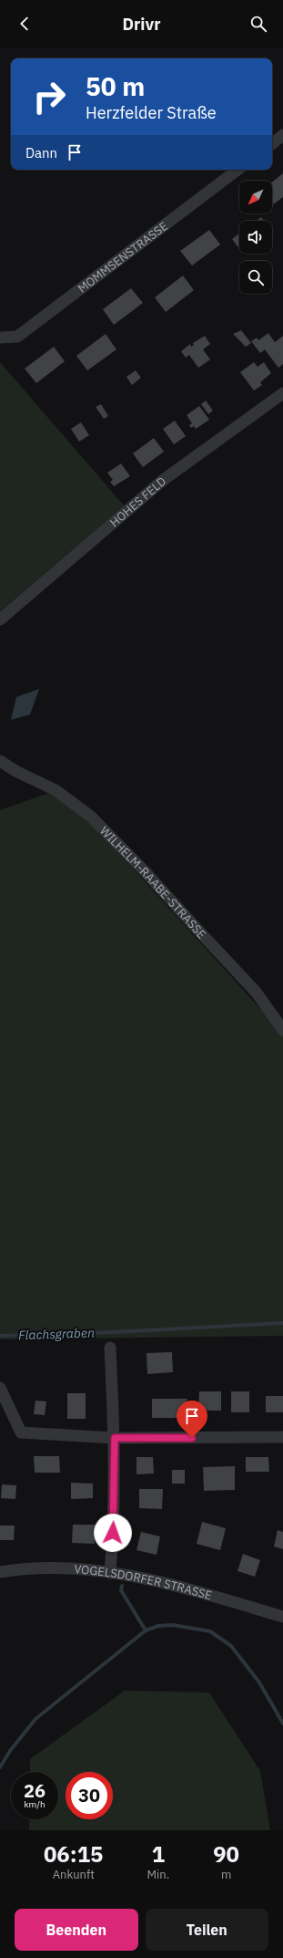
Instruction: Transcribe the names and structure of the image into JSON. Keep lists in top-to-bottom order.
{
  "streets": {
    "street": [
      "MOMMSENSTRASSE",
      "HOHES FELD",
      "WILHELM-RAABE-STRASSE",
      "VOGELSDORFER STRASSE"
    ]
  },
  "water": ["Flachsgraben"],
  "north": "bottom left",
  "page": {
    "header": "Drivr",
    "turn": ["50 m", "Herzfelder Straße"],
    "then": "Dann",
    "speed": "26 km/h",
    "limit": "30",
    "eta": [
      "06:15",
      "Ankunft",
      "1",
      "Min.",
      "90",
      "m"
    ],
    "buttons": ["Beenden", "Teilen"]
  }
}
